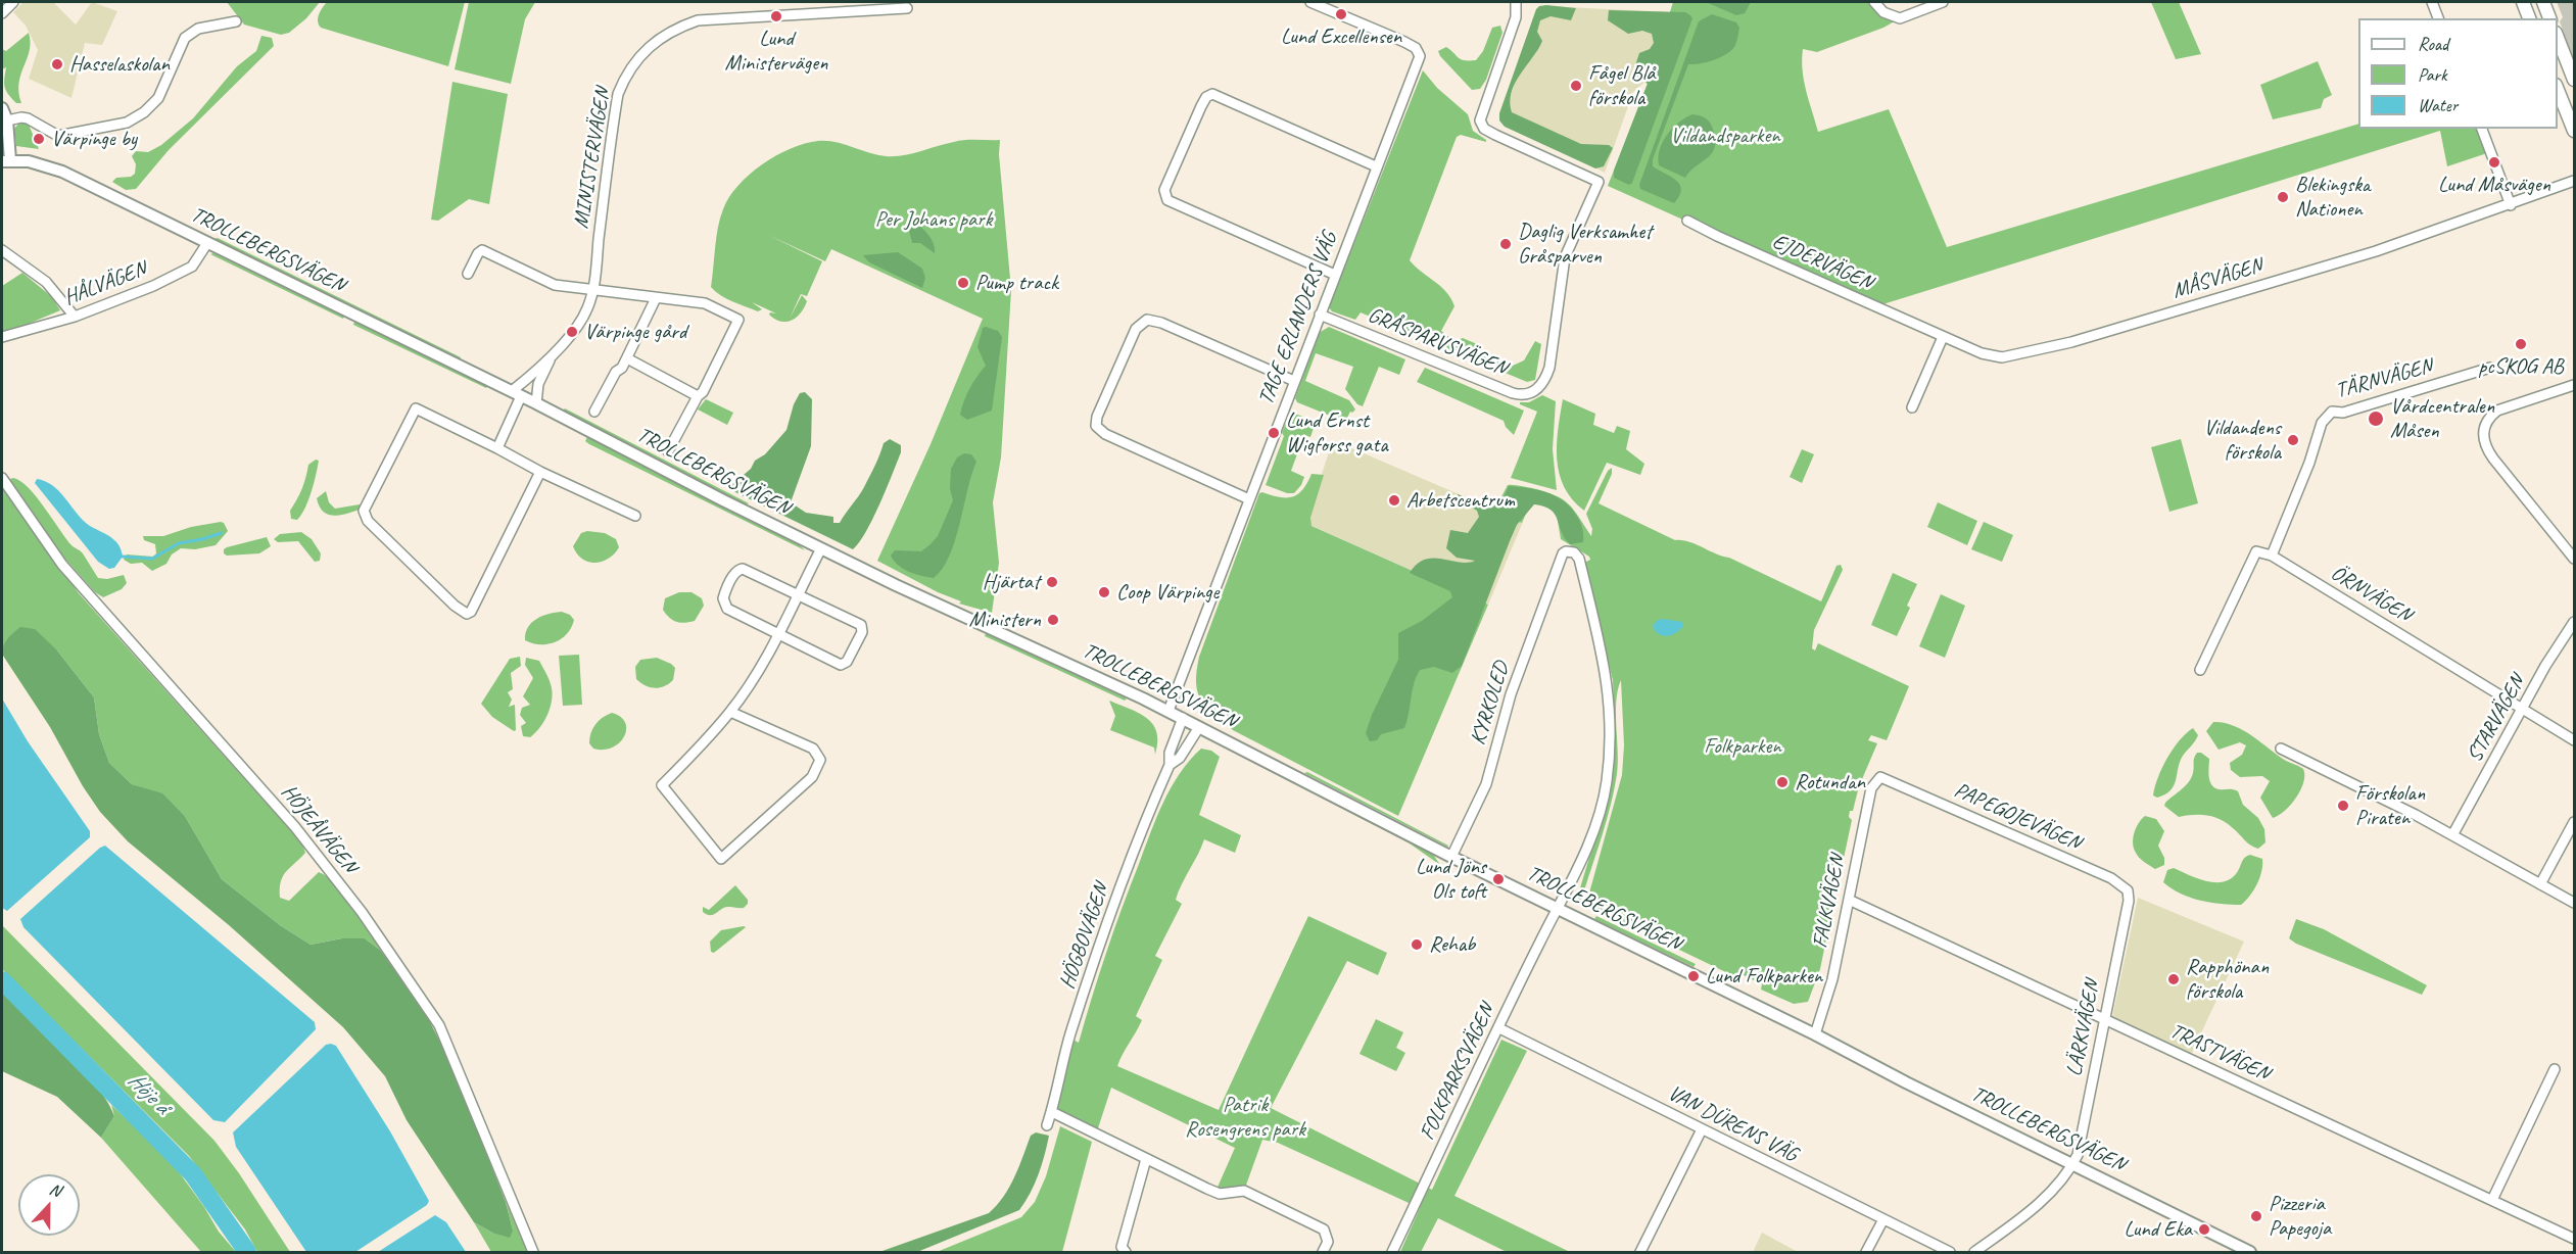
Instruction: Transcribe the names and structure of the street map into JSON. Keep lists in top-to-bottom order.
{
  "streets": {
    "street": [
      "MINISTERVÄGEN",
      "TROLLEBERGSVÄGEN",
      "EJDERVÄGEN",
      "MÅSVÄGEN",
      "HÅLVÄGEN",
      "TAGE ERLANDERS VÄG",
      "GRÅSPARVSVÄGEN",
      "TÄRNVÄGEN",
      "ÖRNVÄGEN",
      "KYRKOLED",
      "STARVÄGEN",
      "PAPEGOJEVÄGEN",
      "HÖJEÅVÄGEN",
      "FALKVÄGEN",
      "HÖGBOVÄGEN",
      "LÄRKVÄGEN",
      "TRASTVÄGEN",
      "FOLKPARKSVÄGEN",
      "VAN DÜRENS VÄG"
    ]
  },
  "crossings": [
    ["MINISTERVÄGEN", "TROLLEBERGSVÄGEN"],
    ["TROLLEBERGSVÄGEN", "HÅLVÄGEN"],
    ["TROLLEBERGSVÄGEN", "TAGE ERLANDERS VÄG"],
    ["TROLLEBERGSVÄGEN", "KYRKOLED"],
    ["TROLLEBERGSVÄGEN", "FALKVÄGEN"],
    ["TROLLEBERGSVÄGEN", "HÖGBOVÄGEN"],
    ["TROLLEBERGSVÄGEN", "LÄRKVÄGEN"],
    ["TROLLEBERGSVÄGEN", "FOLKPARKSVÄGEN"],
    ["EJDERVÄGEN", "MÅSVÄGEN"],
    ["TAGE ERLANDERS VÄG", "GRÅSPARVSVÄGEN"],
    ["TÄRNVÄGEN", "ÖRNVÄGEN"],
    ["ÖRNVÄGEN", "STARVÄGEN"],
    ["KYRKOLED", "FOLKPARKSVÄGEN"],
    ["PAPEGOJEVÄGEN", "FALKVÄGEN"],
    ["PAPEGOJEVÄGEN", "LÄRKVÄGEN"],
    ["FALKVÄGEN", "TRASTVÄGEN"],
    ["LÄRKVÄGEN", "TRASTVÄGEN"],
    ["FOLKPARKSVÄGEN", "VAN DÜRENS VÄG"]
  ],
  "water": ["Höje å"],
  "parks": [
    "Vildandsparken",
    "Per Johans park",
    "Folkparken",
    "Patrik Rosengrens park"
  ],
  "places": [
    "Lund Excellensen",
    "Lund Ministervägen",
    "Hasselaskolan",
    "Fågel Blå förskola",
    "Värpinge by",
    "Lund Måsvägen",
    "Blekingska Nationen",
    "Daglig Verksamhet Gråsparven",
    "Pump track",
    "Värpinge gård",
    "pcSKOG AB",
    "Vårdcentralen Måsen",
    "Lund Ernst Wigforss gata",
    "Vildandens förskola",
    "Arbetscentrum",
    "Hjärtat",
    "Coop Värpinge",
    "Ministern",
    "Rotundan",
    "Förskolan Piraten",
    "Lund Jöns Ols toft",
    "Rehab",
    "Lund Folkparken",
    "Rapphönan förskola",
    "Pizzeria Papegoja",
    "Lund Eka"
  ],
  "legend": ["Road", "Park", "Water"],
  "north": "top"
}
